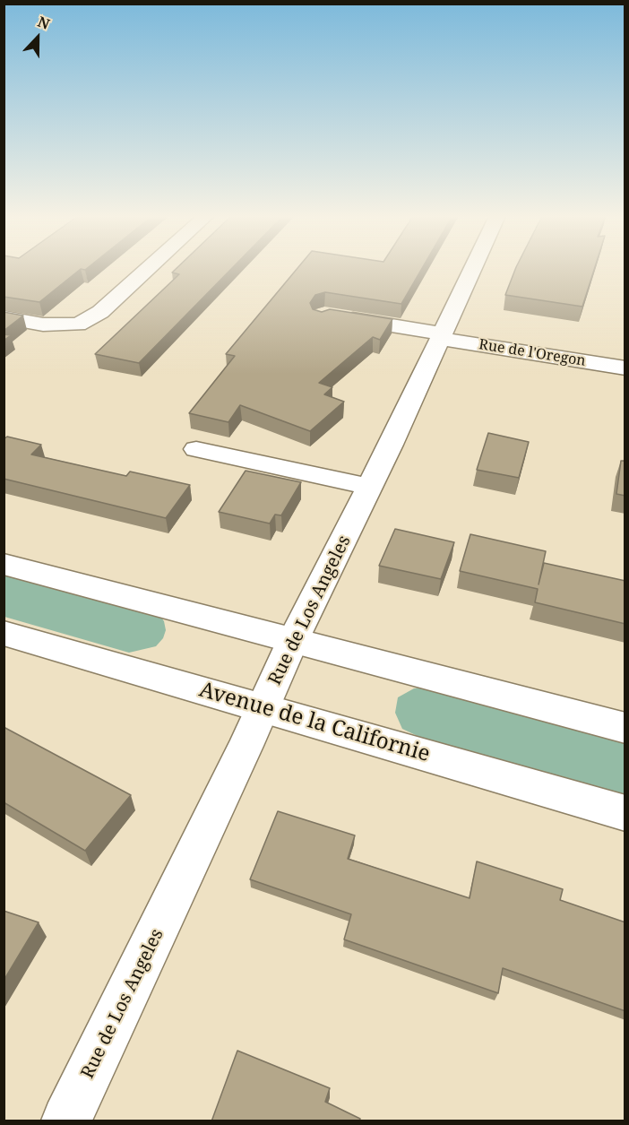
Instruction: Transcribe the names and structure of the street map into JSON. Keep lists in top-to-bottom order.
{
  "streets": {
    "street": ["Rue de l'Oregon", "Rue de Los Angeles", "Avenue de la Californie"]
  },
  "crossings": [
    ["Rue de l'Oregon", "Rue de Los Angeles"],
    ["Rue de Los Angeles", "Avenue de la Californie"]
  ],
  "north": "top"
}
